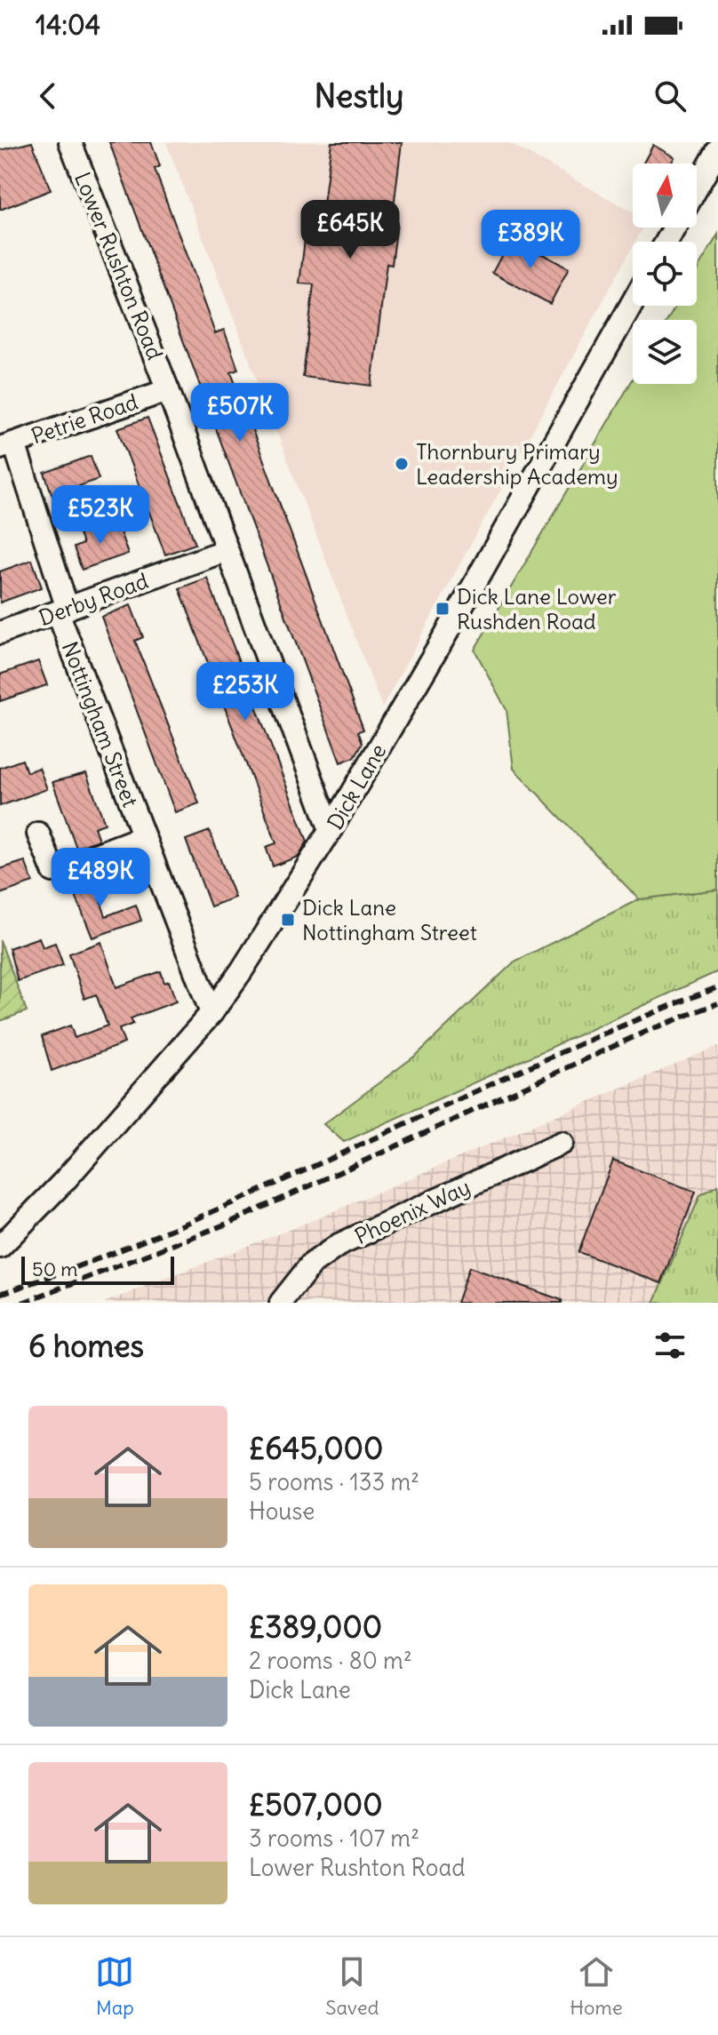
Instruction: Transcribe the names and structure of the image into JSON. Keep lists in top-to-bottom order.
{
  "streets": {
    "street": [
      "Lower Rushton Road",
      "Petrie Road",
      "Derby Road",
      "Nottingham Street",
      "Dick Lane",
      "Phoenix Way"
    ]
  },
  "crossings": [
    ["Lower Rushton Road", "Petrie Road"],
    ["Lower Rushton Road", "Derby Road"],
    ["Lower Rushton Road", "Dick Lane"],
    ["Petrie Road", "Nottingham Street"],
    ["Derby Road", "Nottingham Street"],
    ["Nottingham Street", "Dick Lane"]
  ],
  "places": {
    "other": ["Thornbury Primary Leadership Academy"],
    "transit": ["Dick Lane Lower Rushden Road", "Dick Lane Nottingham Street"]
  },
  "scale_bar": "50 m",
  "north": "top",
  "page": {
    "status": "14:04",
    "header": "Nestly",
    "price": [
      "£645K",
      "£389K",
      "£507K",
      "£523K",
      "£253K",
      "£489K"
    ],
    "scale": "50 m",
    "heading": "6 homes",
    "list": [
      {
        "name": "£645,000",
        "note": "5 rooms · 133 m² · House"
      },
      {
        "name": "£389,000",
        "note": "2 rooms · 80 m² · Dick Lane"
      },
      {
        "name": "£507,000",
        "note": "3 rooms · 107 m² · Lower Rushton Road"
      }
    ],
    "tabs": ["Map", "Saved", "Home"]
  }
}
